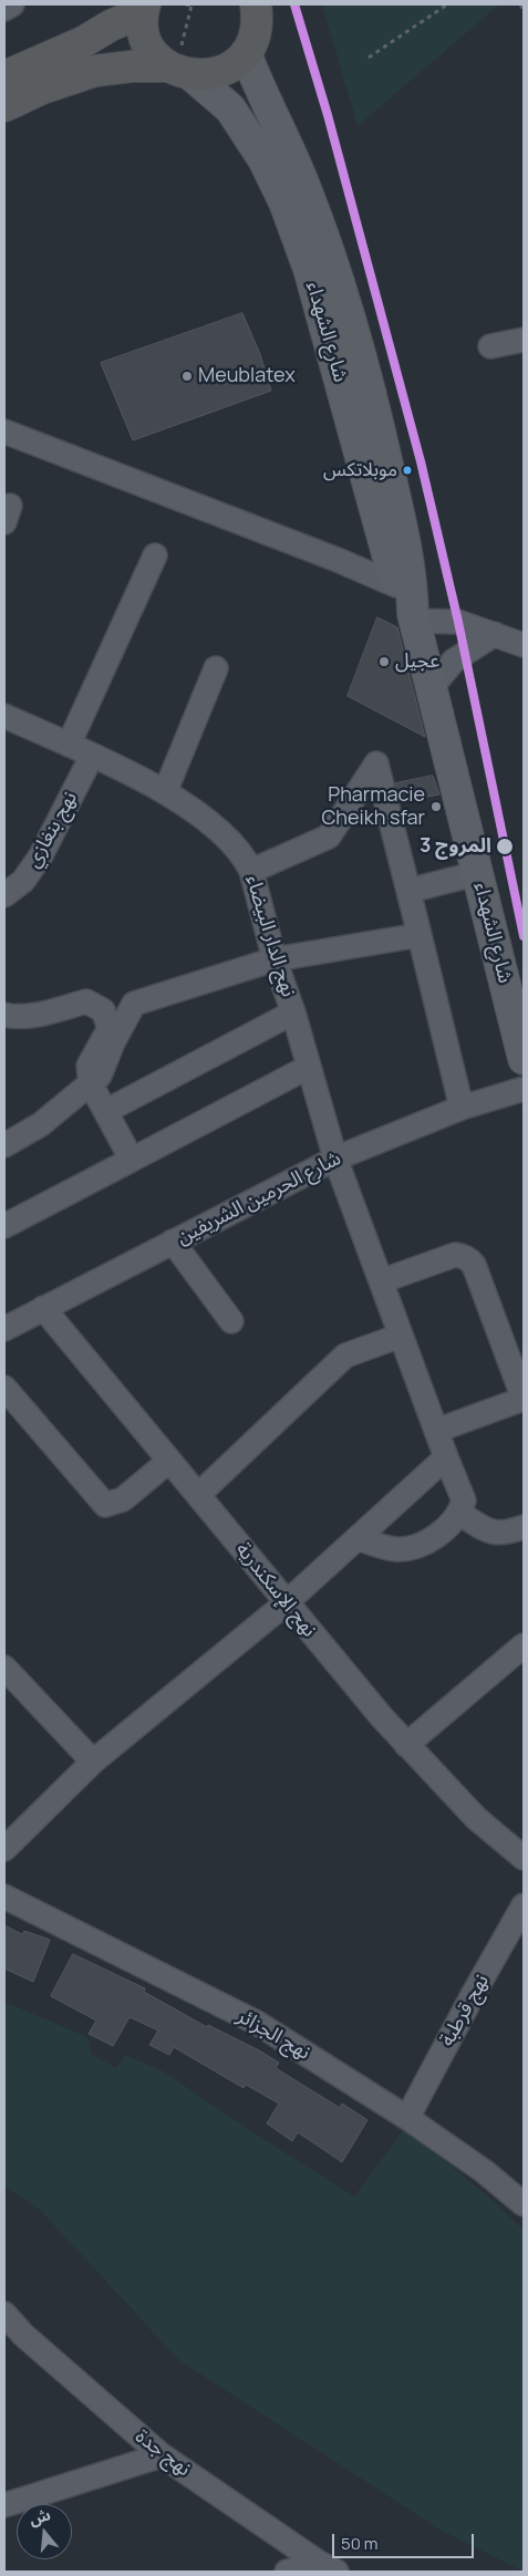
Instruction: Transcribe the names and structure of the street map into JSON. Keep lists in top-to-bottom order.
{
  "streets": {
    "main road": ["شارع الشهداء"],
    "street": [
      "نهج بنغازي",
      "نهج الدار البيضاء",
      "شارع الحرمين الشريفين",
      "نهج الإسكندرية",
      "نهج قرطبة",
      "نهج الجزائر",
      "نهج جدة"
    ]
  },
  "crossings": [
    ["نهج بنغازي", "نهج الدار البيضاء"],
    ["نهج الدار البيضاء", "شارع الحرمين الشريفين"],
    ["شارع الحرمين الشريفين", "نهج الإسكندرية"],
    ["نهج قرطبة", "نهج الجزائر"]
  ],
  "places": [
    "Meublatex",
    "موبلاتكس",
    "عجيل",
    "Pharmacie Cheikh sfar",
    "المروج 3"
  ],
  "scale_bar": "50 m",
  "north": "top"
}
